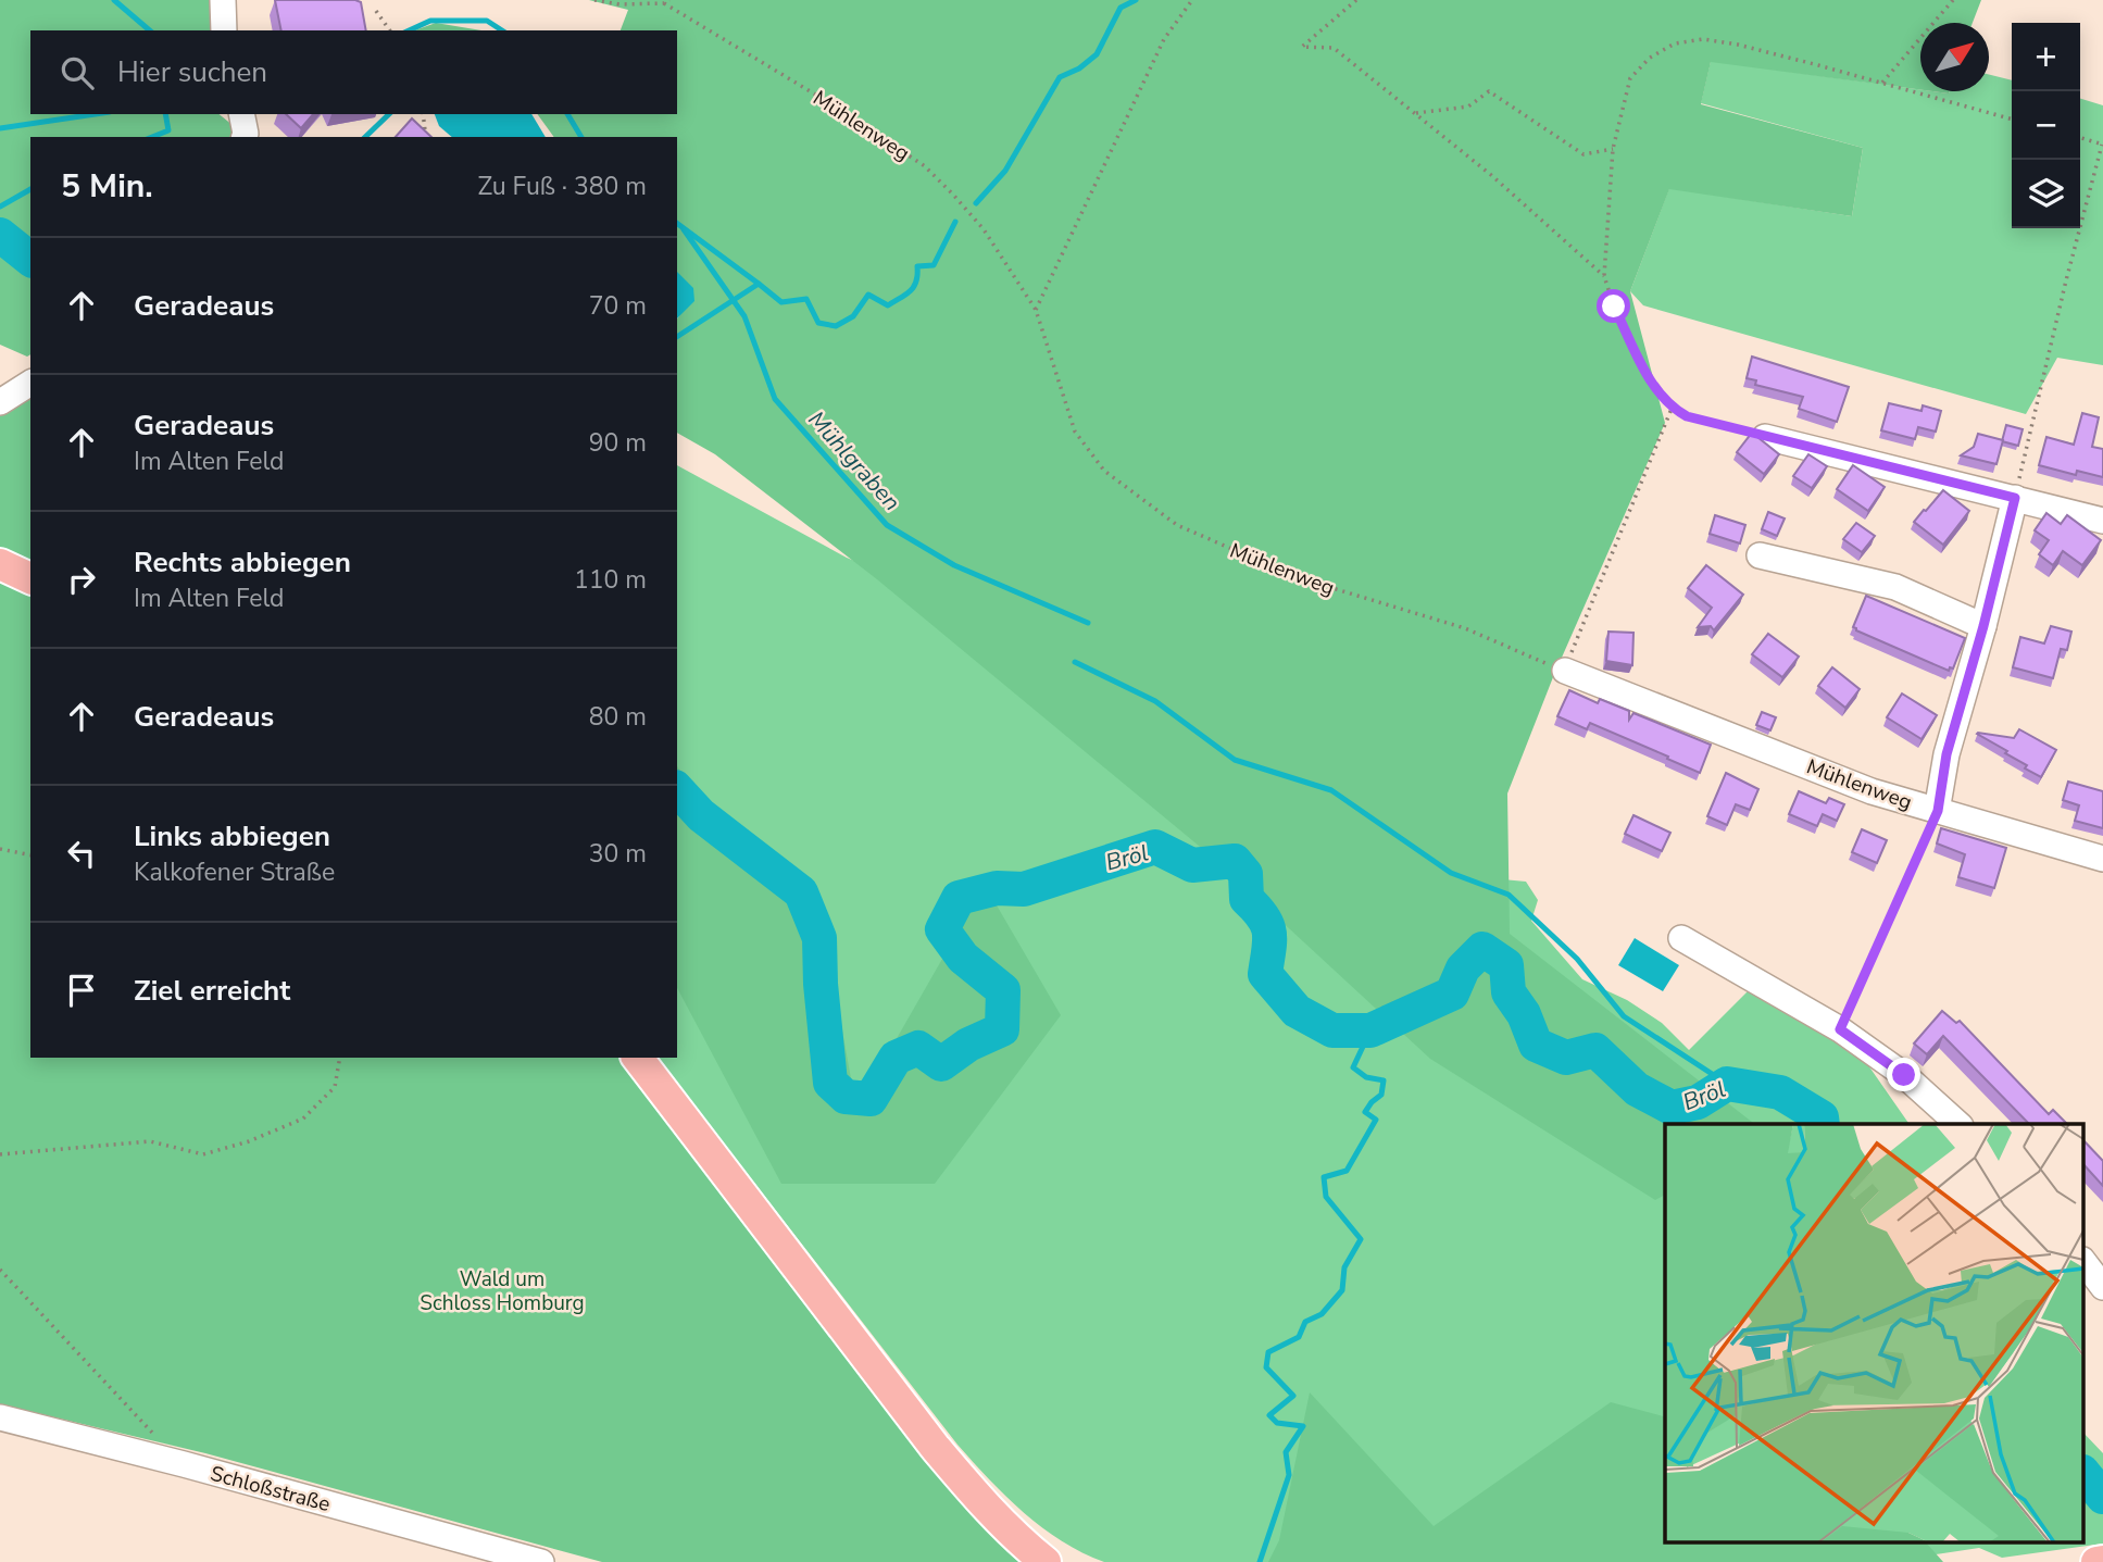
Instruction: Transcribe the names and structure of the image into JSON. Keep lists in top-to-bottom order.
{
  "streets": {
    "street": ["Mühlenweg", "Schloßstraße"]
  },
  "water": ["Mühlgraben", "Bröl"],
  "parks": ["Wald um Schloss Homburg"],
  "north": "top right",
  "page": {
    "map_buttons": ["+", "−"],
    "search": "Hier suchen",
    "heading": ["5 Min.", "Zu Fuß · 380 m"],
    "list": [
      ["Geradeaus", "70 m"],
      ["Geradeaus", "Im Alten Feld", "90 m"],
      ["Rechts abbiegen", "Im Alten Feld", "110 m"],
      ["Geradeaus", "80 m"],
      ["Links abbiegen", "Kalkofener Straße", "30 m"],
      "Ziel erreicht"
    ]
  }
}
